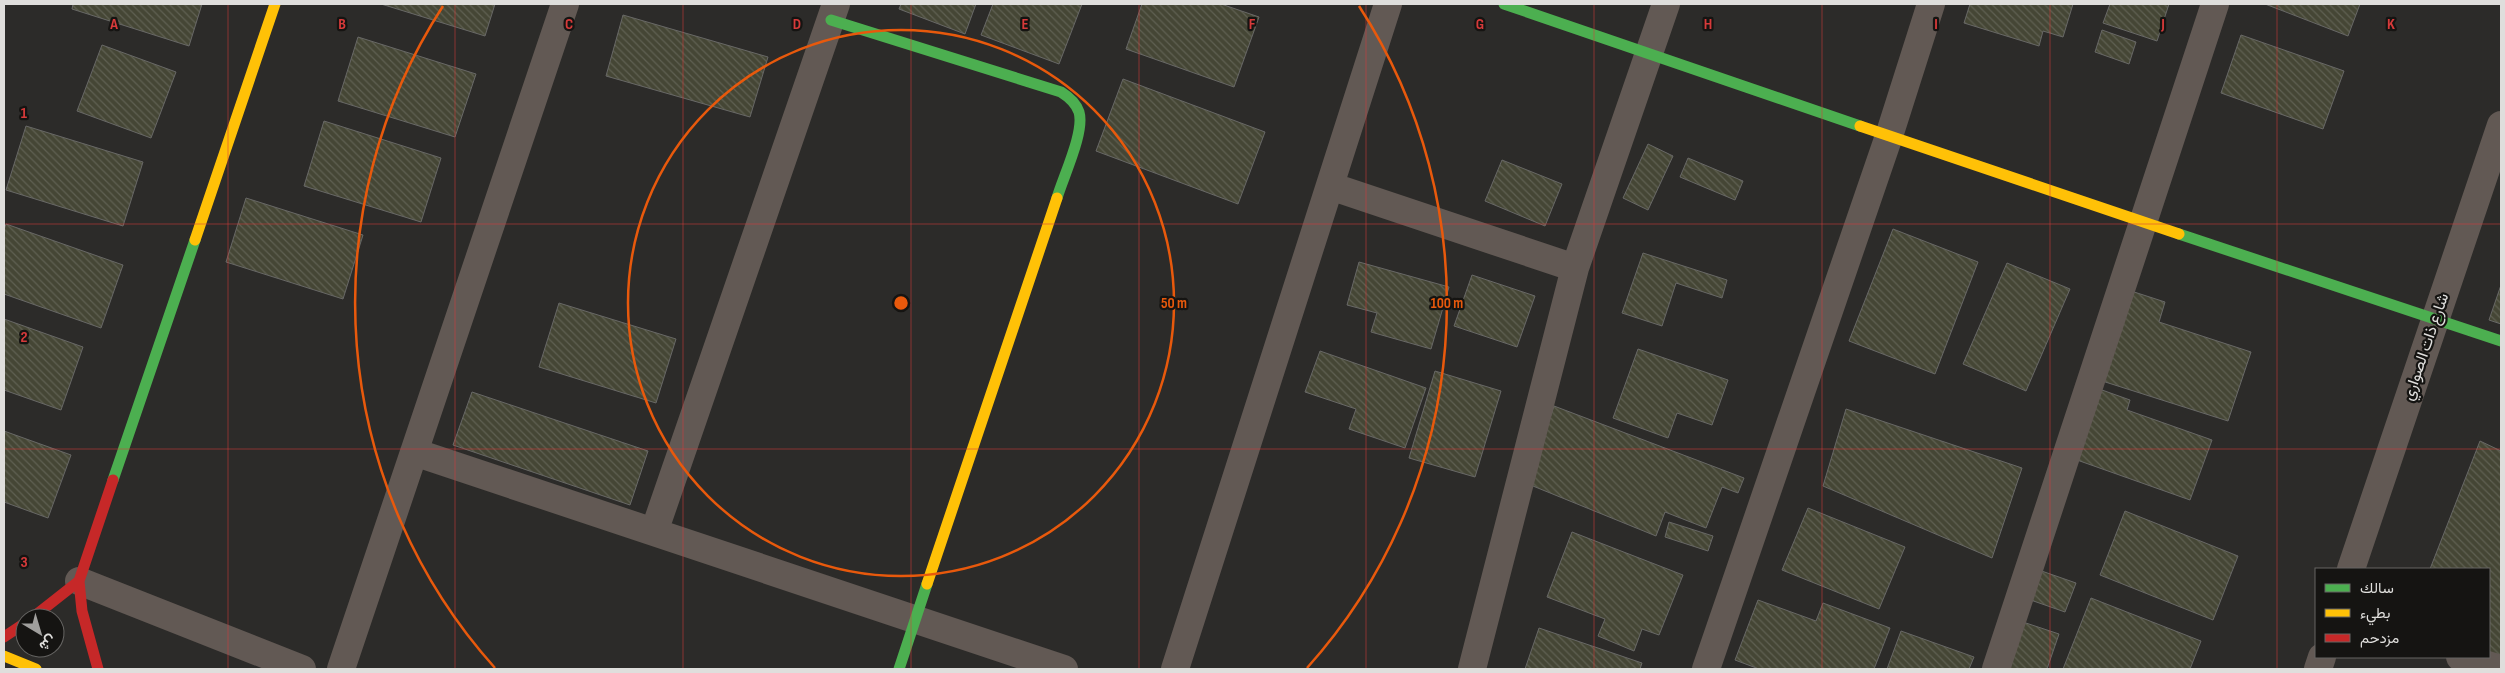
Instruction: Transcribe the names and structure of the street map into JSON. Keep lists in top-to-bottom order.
{
  "streets": {
    "street": ["شارع ذات الصواري"]
  },
  "legend": ["سالك", "بطيء", "مزدحم"],
  "north": "bottom right",
  "grid": {
    "columns": [
      "A",
      "B",
      "C",
      "D",
      "E",
      "F",
      "G",
      "H",
      "I",
      "J",
      "K"
    ],
    "rows": ["1", "2", "3"]
  },
  "rings": ["50 m", "100 m"]
}
